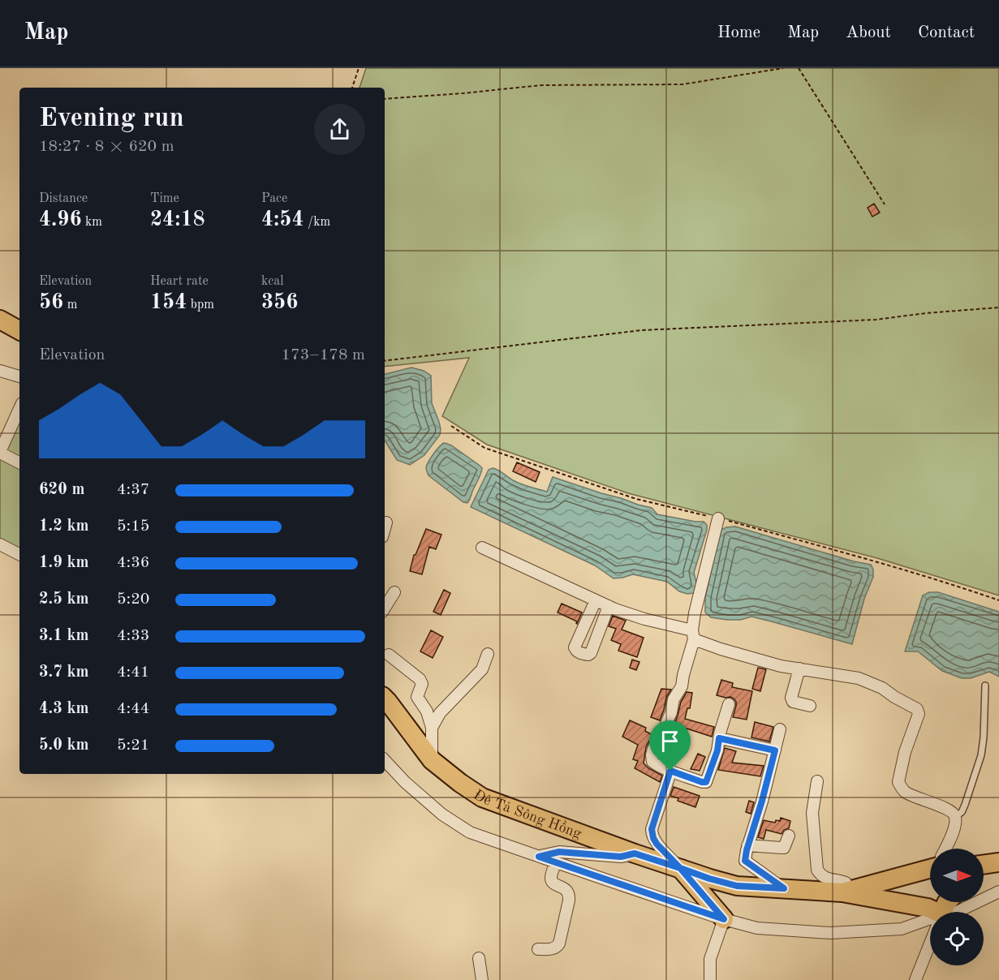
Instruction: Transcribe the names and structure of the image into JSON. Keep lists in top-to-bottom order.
{
  "streets": {
    "main road": ["Đê Tả Sông Hồng"]
  },
  "north": "right",
  "page": {
    "header": "Map",
    "nav": [
      "Home",
      "Map",
      "About",
      "Contact"
    ],
    "heading": ["Evening run", "18:27 · 8 × 620 m"],
    "stats": [
      ["Distance", "4.96 km"],
      ["Time", "24:18"],
      ["Pace", "4:54 /km"],
      ["Elevation", "56 m"],
      ["Heart rate", "154 bpm"],
      ["kcal", "356"]
    ],
    "chart": ["Elevation", "173–178 m"],
    "list": [
      {
        "name": "620 m",
        "note": "4:37"
      },
      {
        "name": "1.2 km",
        "note": "5:15"
      },
      {
        "name": "1.9 km",
        "note": "4:36"
      },
      {
        "name": "2.5 km",
        "note": "5:20"
      },
      {
        "name": "3.1 km",
        "note": "4:33"
      },
      {
        "name": "3.7 km",
        "note": "4:41"
      },
      {
        "name": "4.3 km",
        "note": "4:44"
      },
      {
        "name": "5.0 km",
        "note": "5:21"
      }
    ]
  }
}
